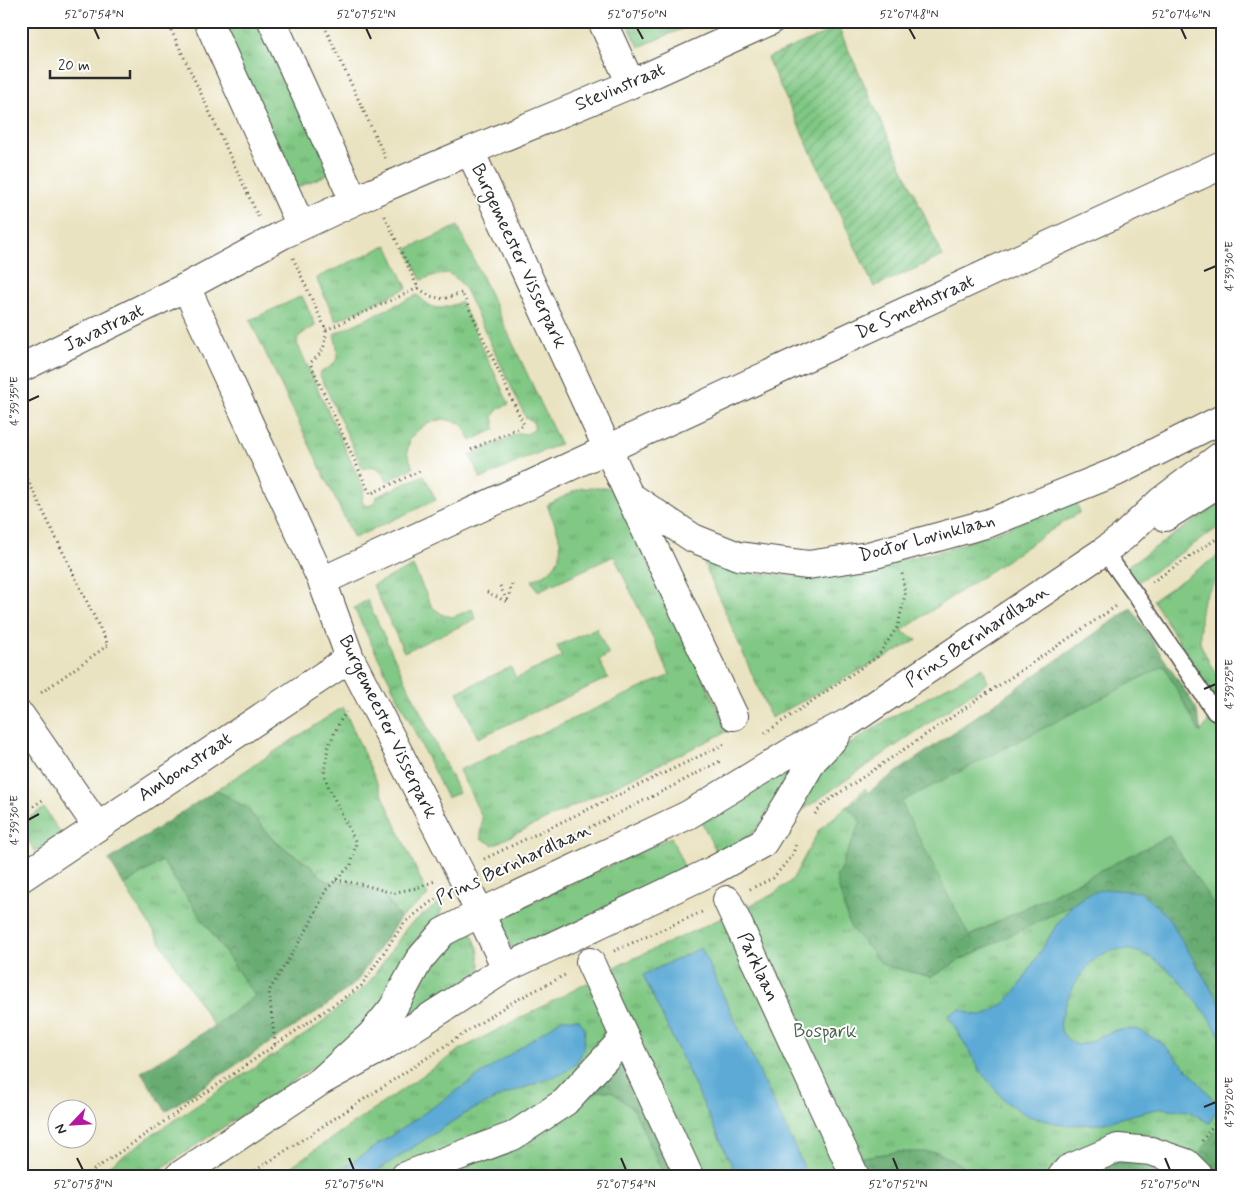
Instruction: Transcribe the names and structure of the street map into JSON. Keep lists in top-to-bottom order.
{
  "streets": {
    "street": [
      "Stevinstraat",
      "Burgemeester Visserpark",
      "De Smethstraat",
      "Javastraat",
      "Doctor Lovinklaan",
      "Prins Bernhardlaan",
      "Ambonstraat",
      "Parklaan"
    ]
  },
  "crossings": [
    ["Stevinstraat", "Burgemeester Visserpark"],
    ["Burgemeester Visserpark", "De Smethstraat"],
    ["Burgemeester Visserpark", "Javastraat"],
    ["Burgemeester Visserpark", "Doctor Lovinklaan"],
    ["Burgemeester Visserpark", "Prins Bernhardlaan"],
    ["Burgemeester Visserpark", "Ambonstraat"]
  ],
  "parks": ["Bospark"],
  "scale_bar": "20 m",
  "north": "bottom left",
  "coordinates": [
    "52°07'54\"N",
    "52°07'52\"N",
    "52°07'50\"N",
    "52°07'48\"N",
    "52°07'46\"N",
    "4°39'30\"E",
    "4°39'35\"E",
    "4°39'25\"E",
    "4°39'20\"E",
    "52°07'58\"N",
    "52°07'56\"N"
  ]
}
